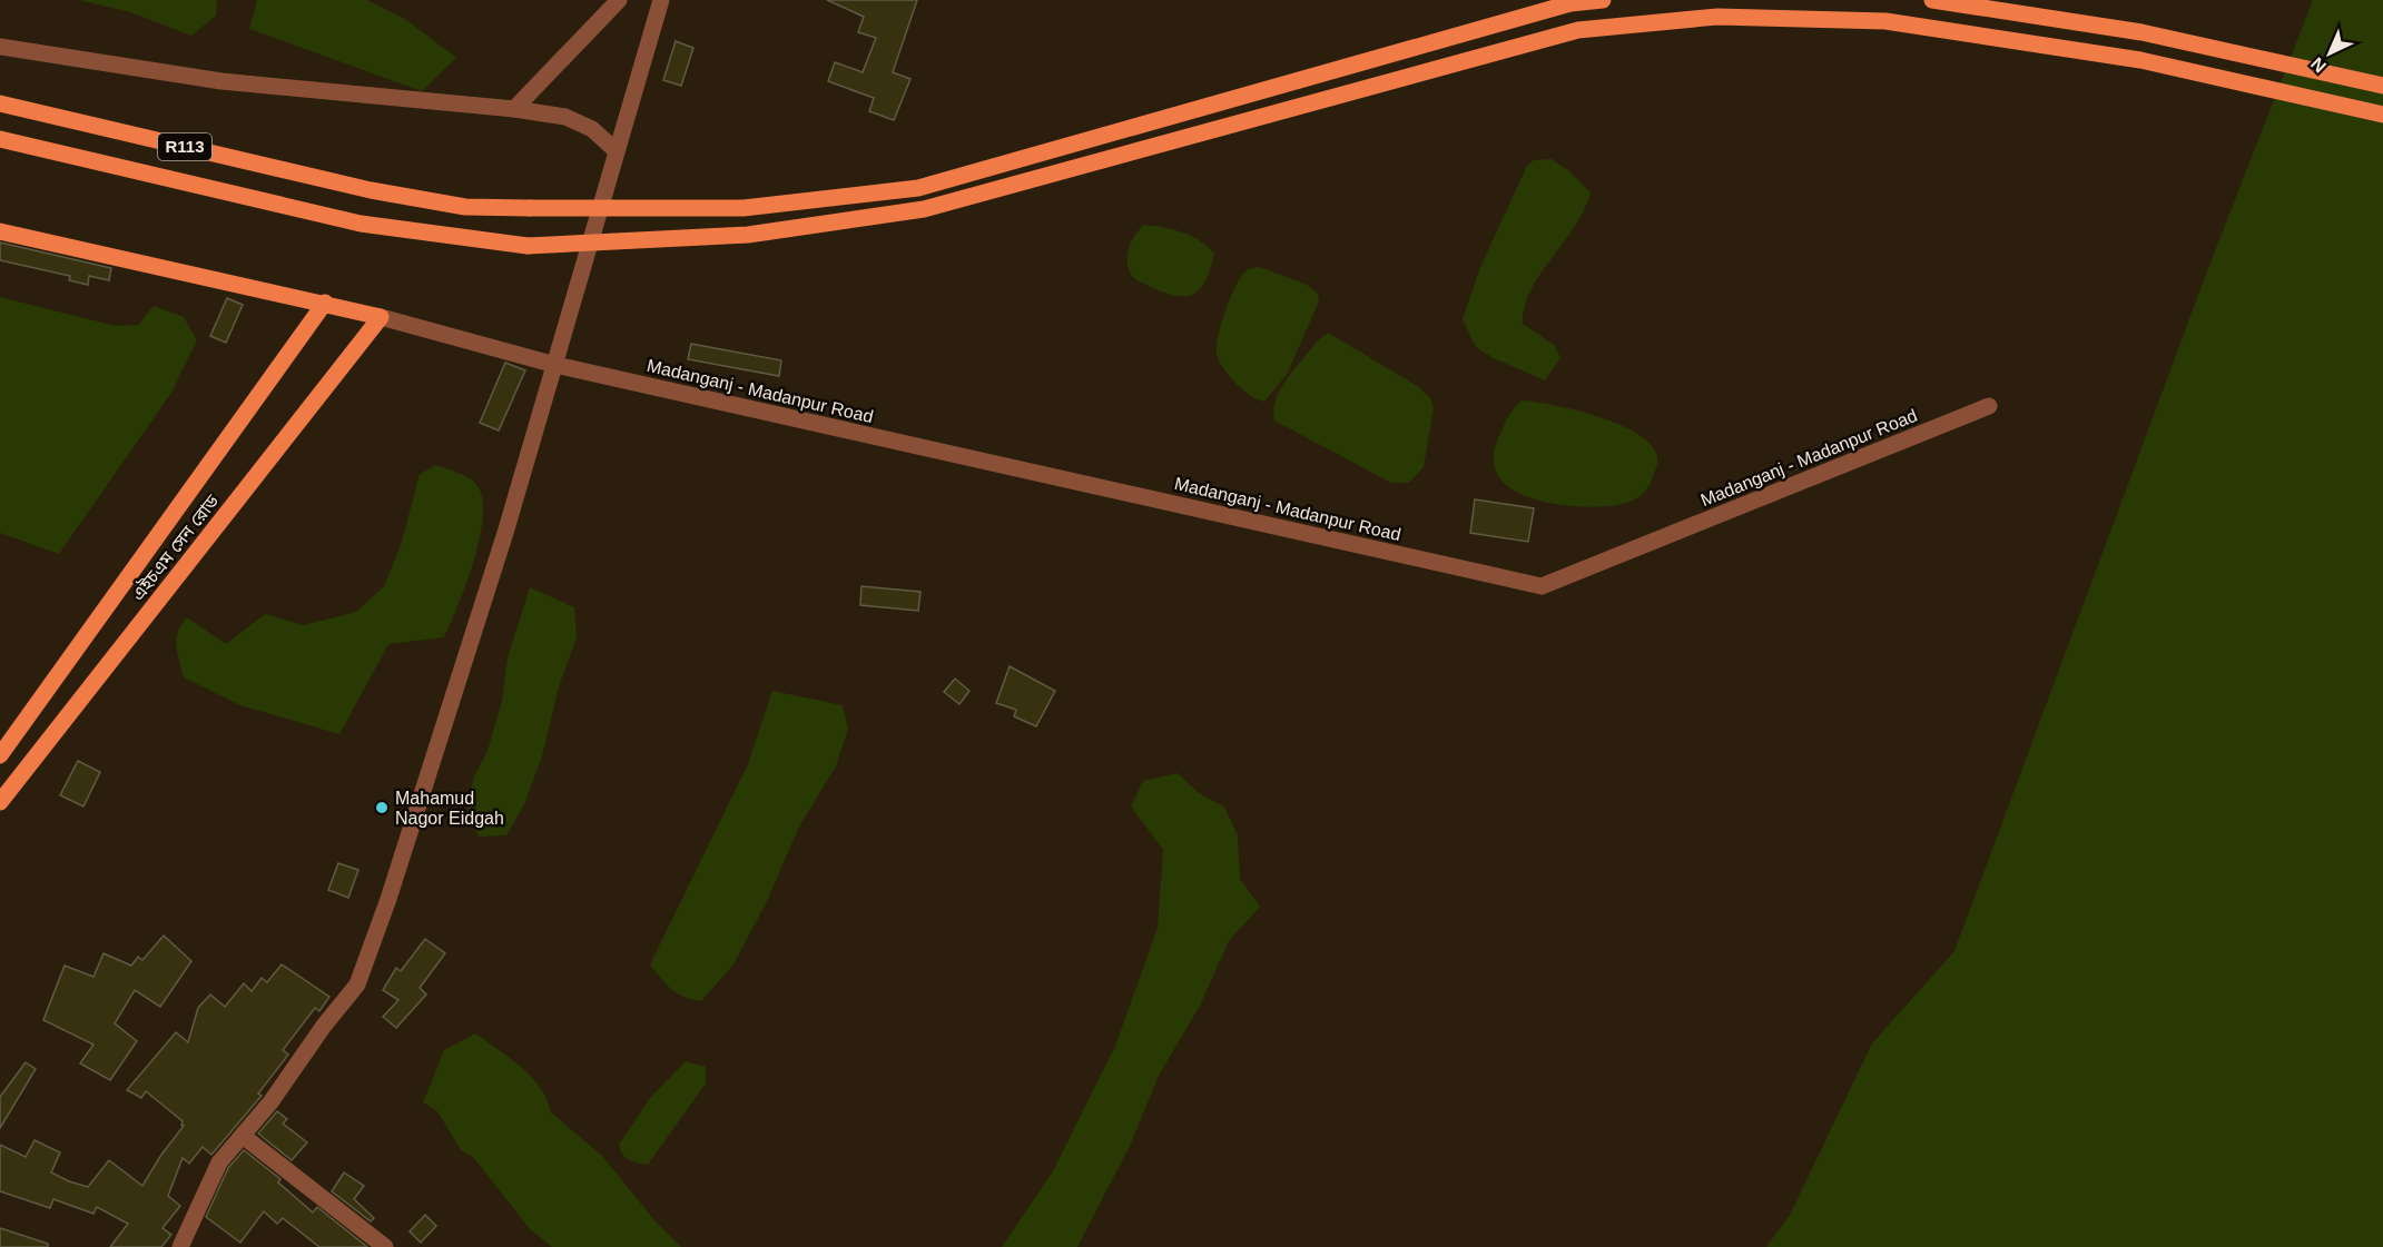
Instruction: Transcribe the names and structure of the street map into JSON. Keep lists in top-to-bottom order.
{
  "streets": {
    "main road": ["R113", "এইচএম সেন রোড"],
    "street": ["Madanganj - Madanpur Road"]
  },
  "crossings": [
    ["Madanganj - Madanpur Road", "এইচএম সেন রোড"]
  ],
  "places": ["Mahamud Nagor Eidgah"],
  "north": "bottom left"
}
